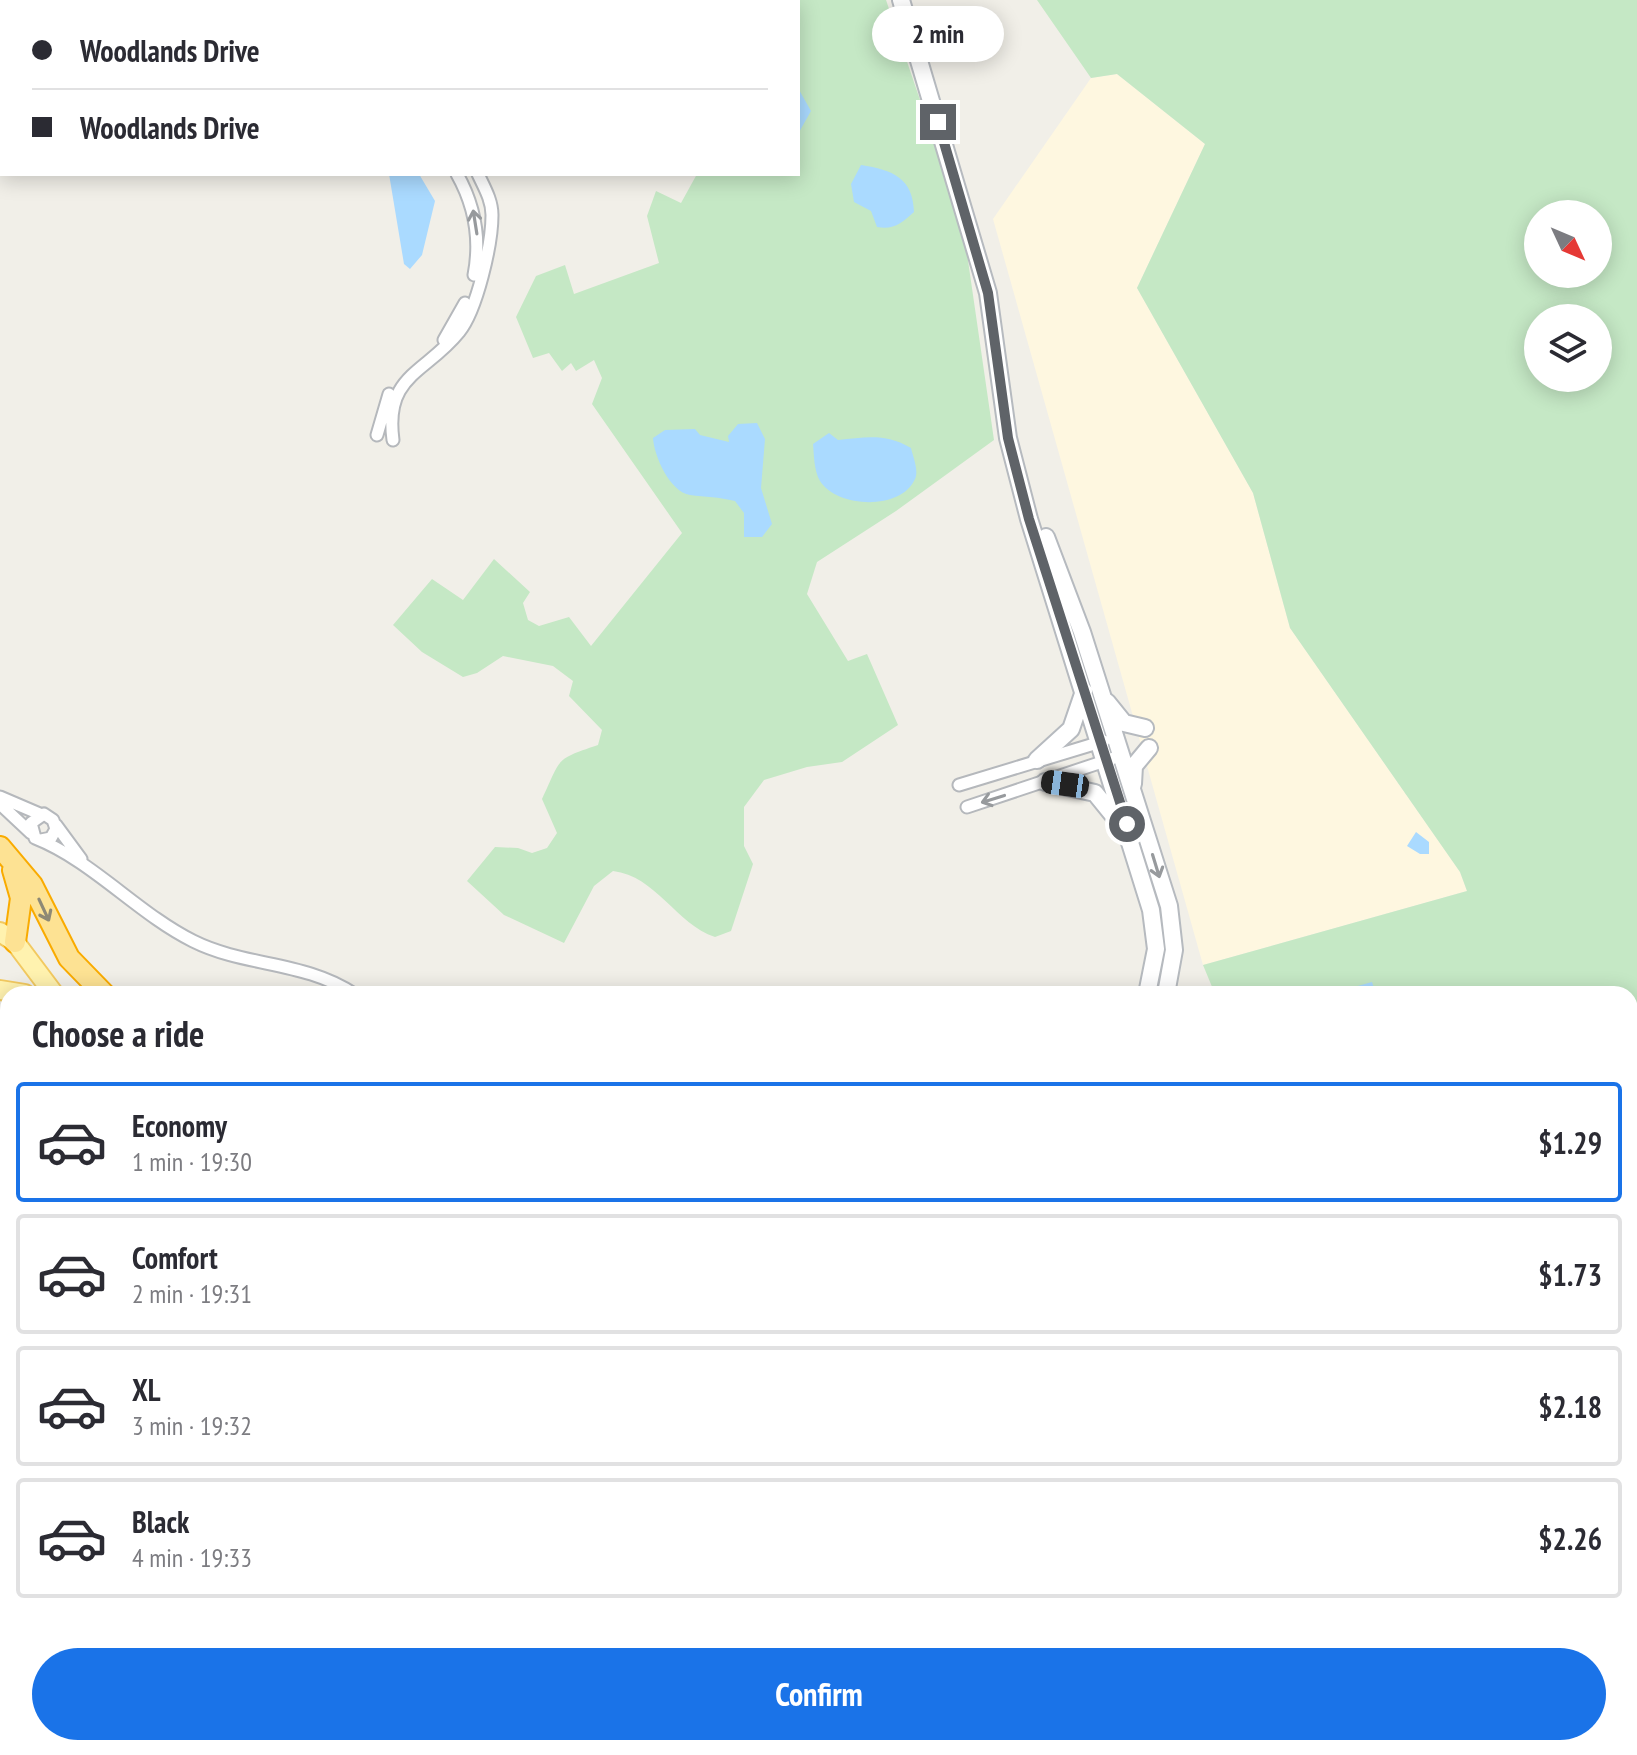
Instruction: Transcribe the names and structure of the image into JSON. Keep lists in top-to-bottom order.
{
  "north": "bottom right",
  "page": {
    "banner": ["Woodlands Drive", "Woodlands Drive"],
    "bubble": "2 min",
    "heading": "Choose a ride",
    "list": [
      {
        "name": "Economy",
        "note": "1 min · 19:30",
        "value": "$1.29"
      },
      {
        "name": "Comfort",
        "note": "2 min · 19:31",
        "value": "$1.73"
      },
      {
        "name": "XL",
        "note": "3 min · 19:32",
        "value": "$2.18"
      },
      {
        "name": "Black",
        "note": "4 min · 19:33",
        "value": "$2.26"
      }
    ],
    "buttons": "Confirm"
  }
}
